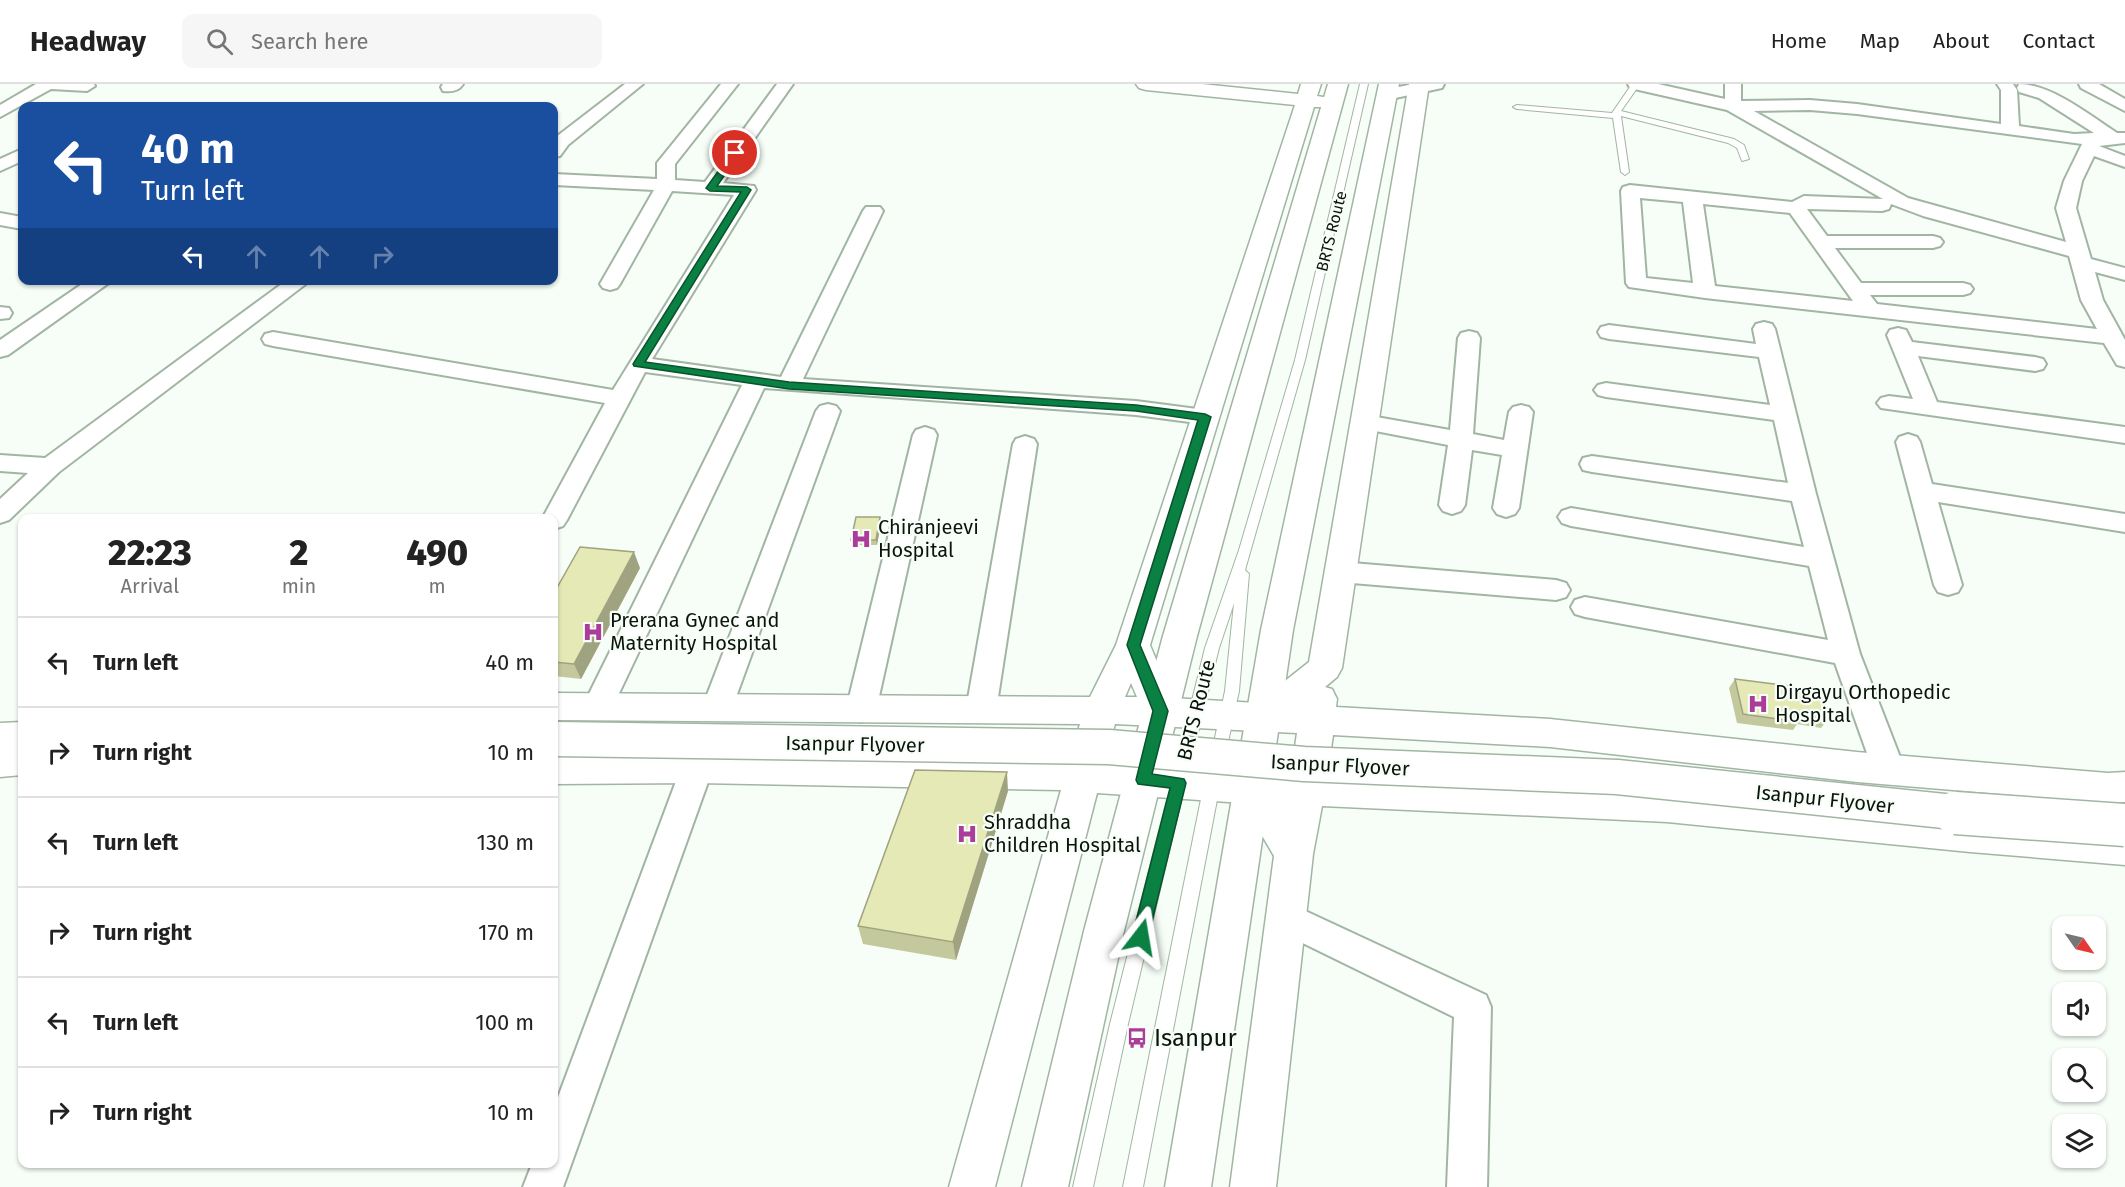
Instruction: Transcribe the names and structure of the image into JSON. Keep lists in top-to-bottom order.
{
  "streets": {
    "street": ["Isanpur Flyover"],
    "lane": ["BRTS Route"]
  },
  "places": {
    "hospital": [
      "Chiranjeevi Hospital",
      "Prerana Gynec and Maternity Hospital",
      "Dirgayu Orthopedic Hospital",
      "Shraddha Children Hospital"
    ],
    "bus stop": ["Isanpur"]
  },
  "north": "bottom right",
  "page": {
    "header": "Headway",
    "search": "Search here",
    "nav": [
      "Home",
      "Map",
      "About",
      "Contact"
    ],
    "turn": ["40 m", "Turn left"],
    "eta": [
      "22:23",
      "Arrival",
      "2",
      "min",
      "490",
      "m"
    ],
    "list": [
      {
        "name": "Turn left",
        "value": "40 m"
      },
      {
        "name": "Turn right",
        "value": "10 m"
      },
      {
        "name": "Turn left",
        "value": "130 m"
      },
      {
        "name": "Turn right",
        "value": "170 m"
      },
      {
        "name": "Turn left",
        "value": "100 m"
      },
      {
        "name": "Turn right",
        "value": "10 m"
      }
    ]
  }
}
